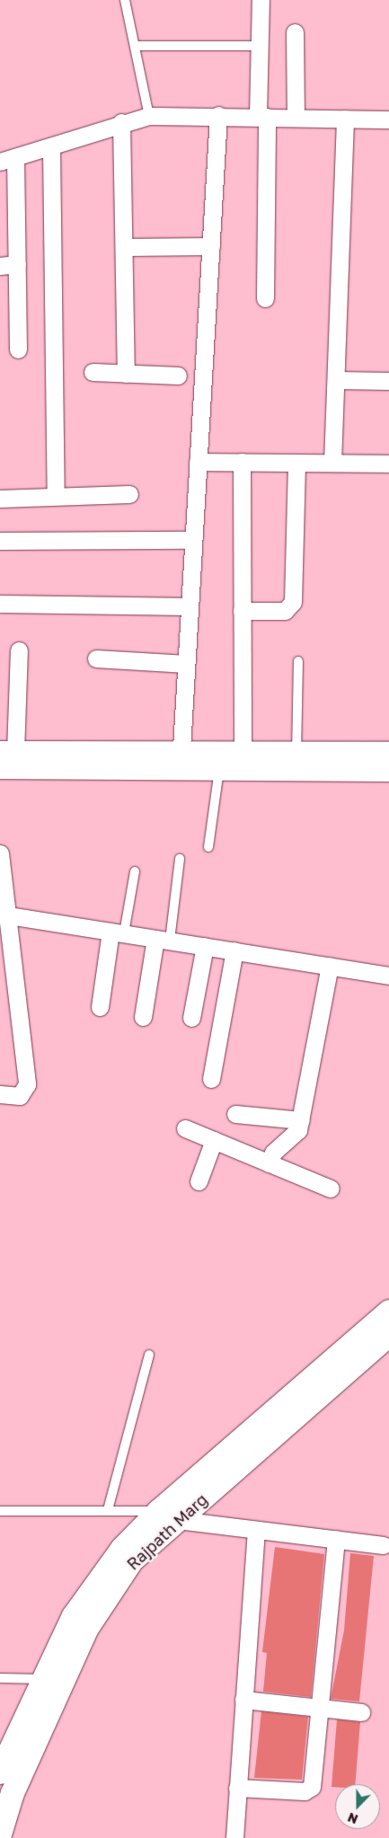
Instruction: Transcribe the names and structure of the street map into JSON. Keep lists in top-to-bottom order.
{
  "streets": {
    "main road": ["Rajpath Marg"]
  },
  "north": "bottom"
}
